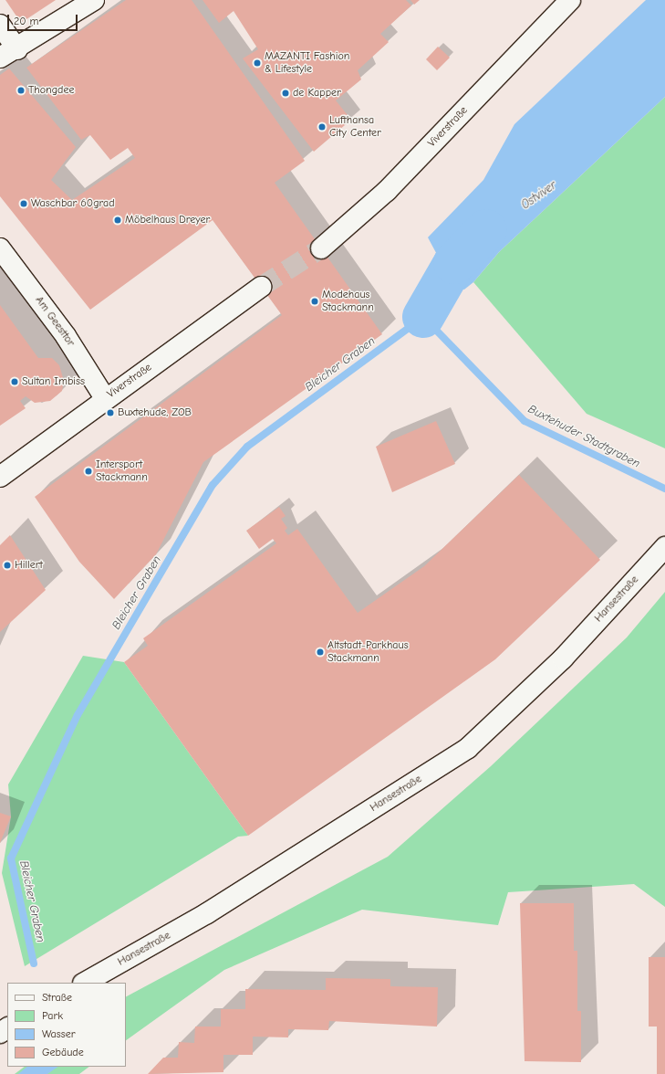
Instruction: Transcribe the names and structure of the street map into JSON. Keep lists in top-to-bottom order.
{
  "streets": {
    "street": ["Viverstraße", "Am Geesttor", "Hansestraße"]
  },
  "crossings": [
    ["Viverstraße", "Am Geesttor"]
  ],
  "water": ["Ostviver", "Bleicher Graben", "Buxtehuder Stadtgraben"],
  "places": [
    "MAZANTI Fashion & Lifestyle",
    "Thongdee",
    "de Kapper",
    "Lufthansa City Center",
    "Waschbar 60grad",
    "Möbelhaus Dreyer",
    "Modehaus Stackmann",
    "Sultan Imbiss",
    "Buxtehude, ZOB",
    "Intersport Stackmann",
    "Hillert",
    "Altstadt-Parkhaus Stackmann"
  ],
  "legend": [
    "Straße",
    "Park",
    "Wasser",
    "Gebäude"
  ],
  "scale_bar": "20 m"
}
